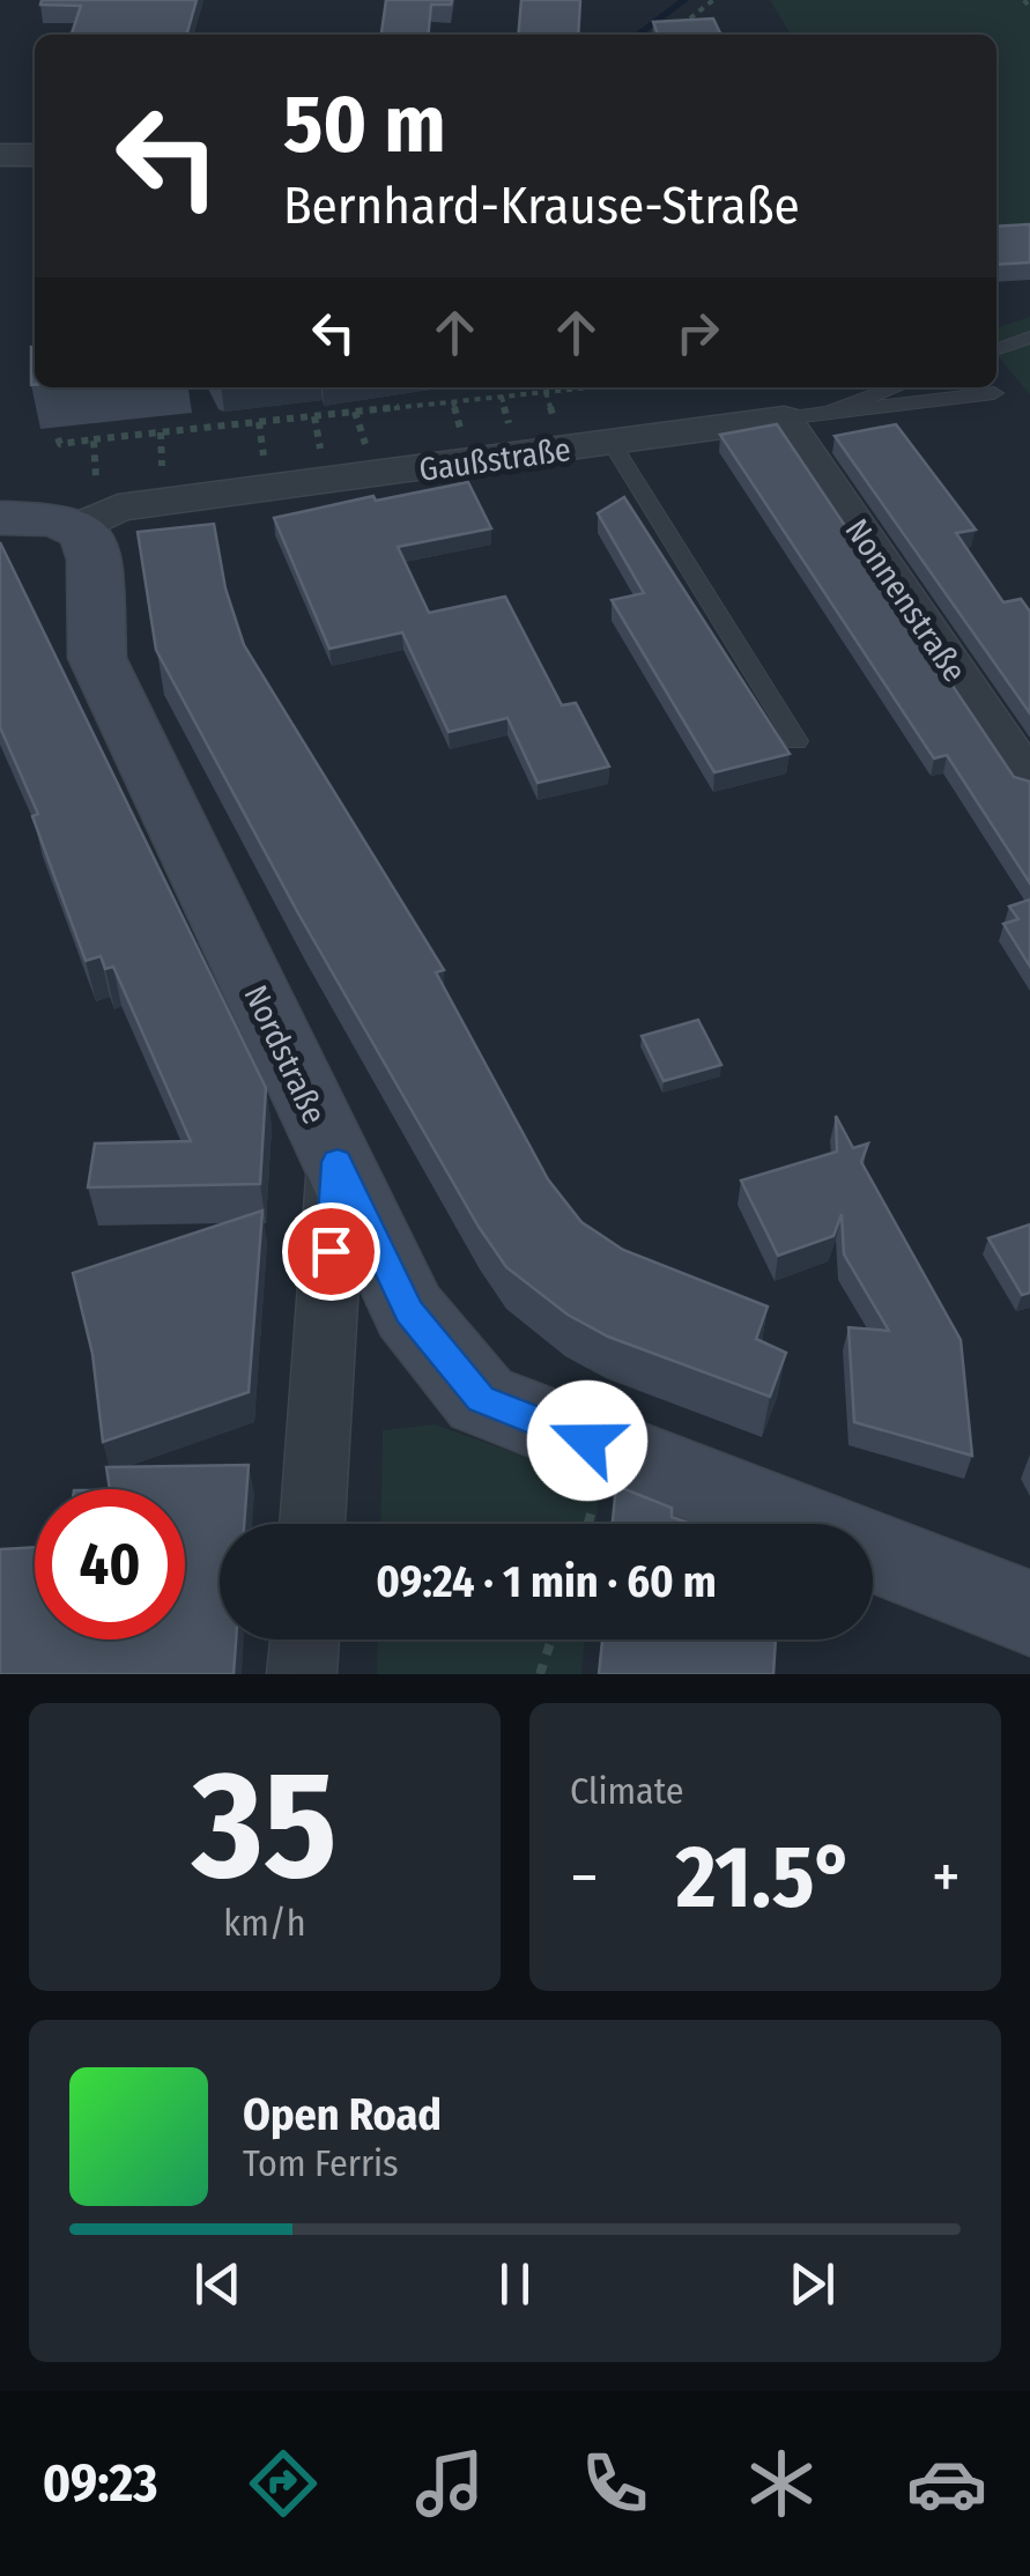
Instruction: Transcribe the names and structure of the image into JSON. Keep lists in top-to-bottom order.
{
  "streets": {
    "street": ["Gaußstraße", "Nonnenstraße", "Nordstraße"]
  },
  "crossings": [
    ["Gaußstraße", "Nonnenstraße"],
    ["Gaußstraße", "Nordstraße"]
  ],
  "page": {
    "turn": ["50 m", "Bernhard-Krause-Straße"],
    "limit": "40",
    "trip": "09:24 · 1 min · 60 m",
    "tile": [
      ["35", "km/h"],
      "Climate"
    ],
    "heat": ["−", "21.5°", "+"],
    "song": ["Open Road", "Tom Ferris"],
    "tabs": "09:23"
  }
}
